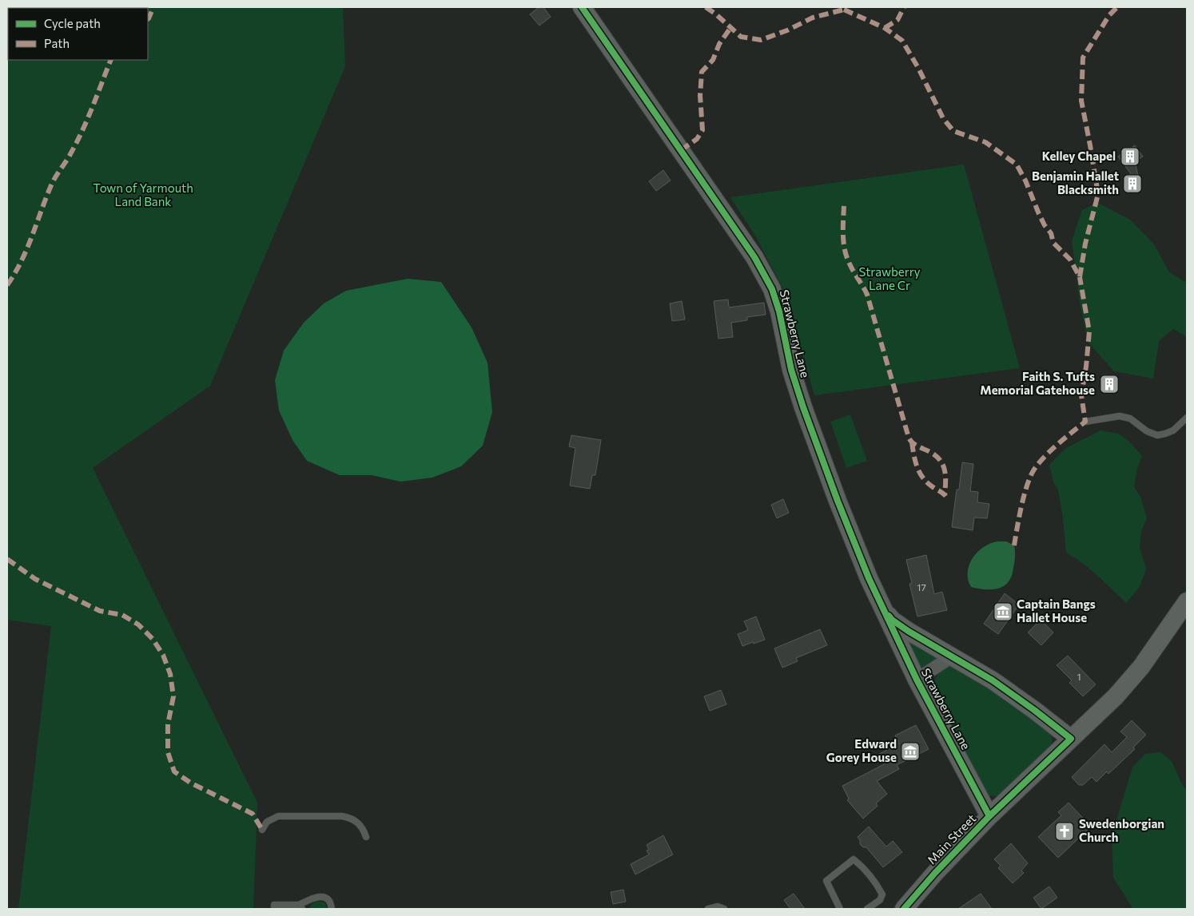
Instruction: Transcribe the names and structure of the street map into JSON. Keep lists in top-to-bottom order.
{
  "streets": {
    "street": ["Strawberry Lane", "Main Street"]
  },
  "crossings": [
    ["Strawberry Lane", "Main Street"]
  ],
  "parks": ["Town of Yarmouth Land Bank", "Strawberry Lane Cr"],
  "places": {
    "building": ["Kelley Chapel", "Benjamin Hallet Blacksmith", "Faith S. Tufts Memorial Gatehouse"],
    "museum": ["Captain Bangs Hallet House", "Edward Gorey House"],
    "church": ["Swedenborgian Church"]
  },
  "house_numbers": ["17", "1"],
  "legend": ["Cycle path", "Path"]
}
